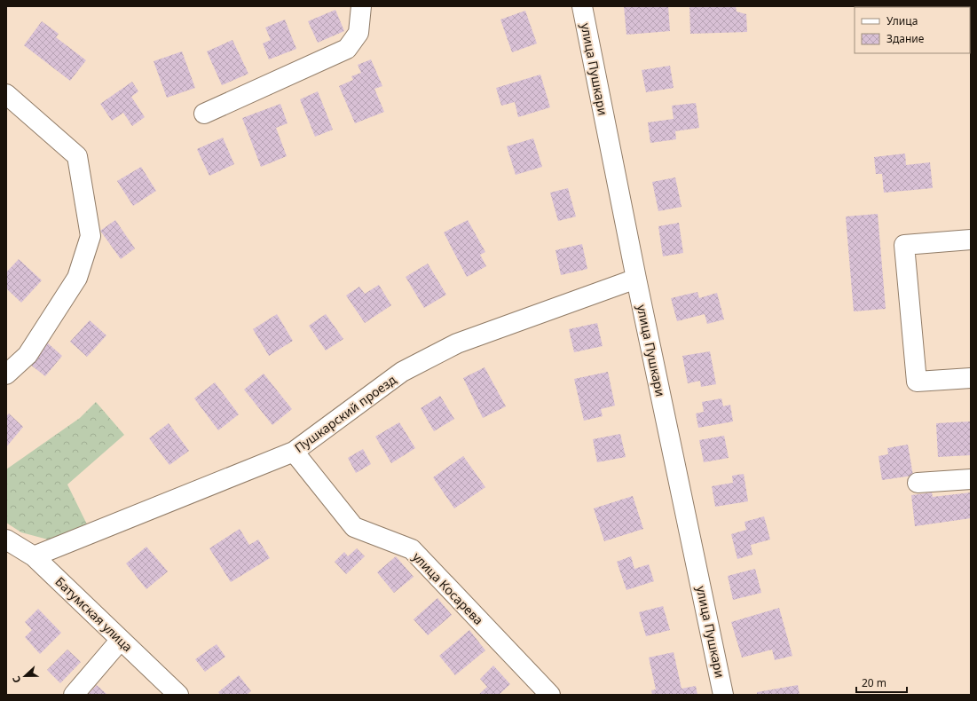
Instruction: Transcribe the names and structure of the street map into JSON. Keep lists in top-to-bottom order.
{
  "streets": {
    "street": [
      "улица Пушкари",
      "Пушкарский проезд",
      "улица Косарева",
      "Батумская улица"
    ]
  },
  "crossings": [
    ["улица Пушкари", "Пушкарский проезд"],
    ["Пушкарский проезд", "улица Косарева"],
    ["Пушкарский проезд", "Батумская улица"]
  ],
  "legend": ["Улица", "Здание"],
  "scale_bar": "20 m",
  "north": "left"
}
